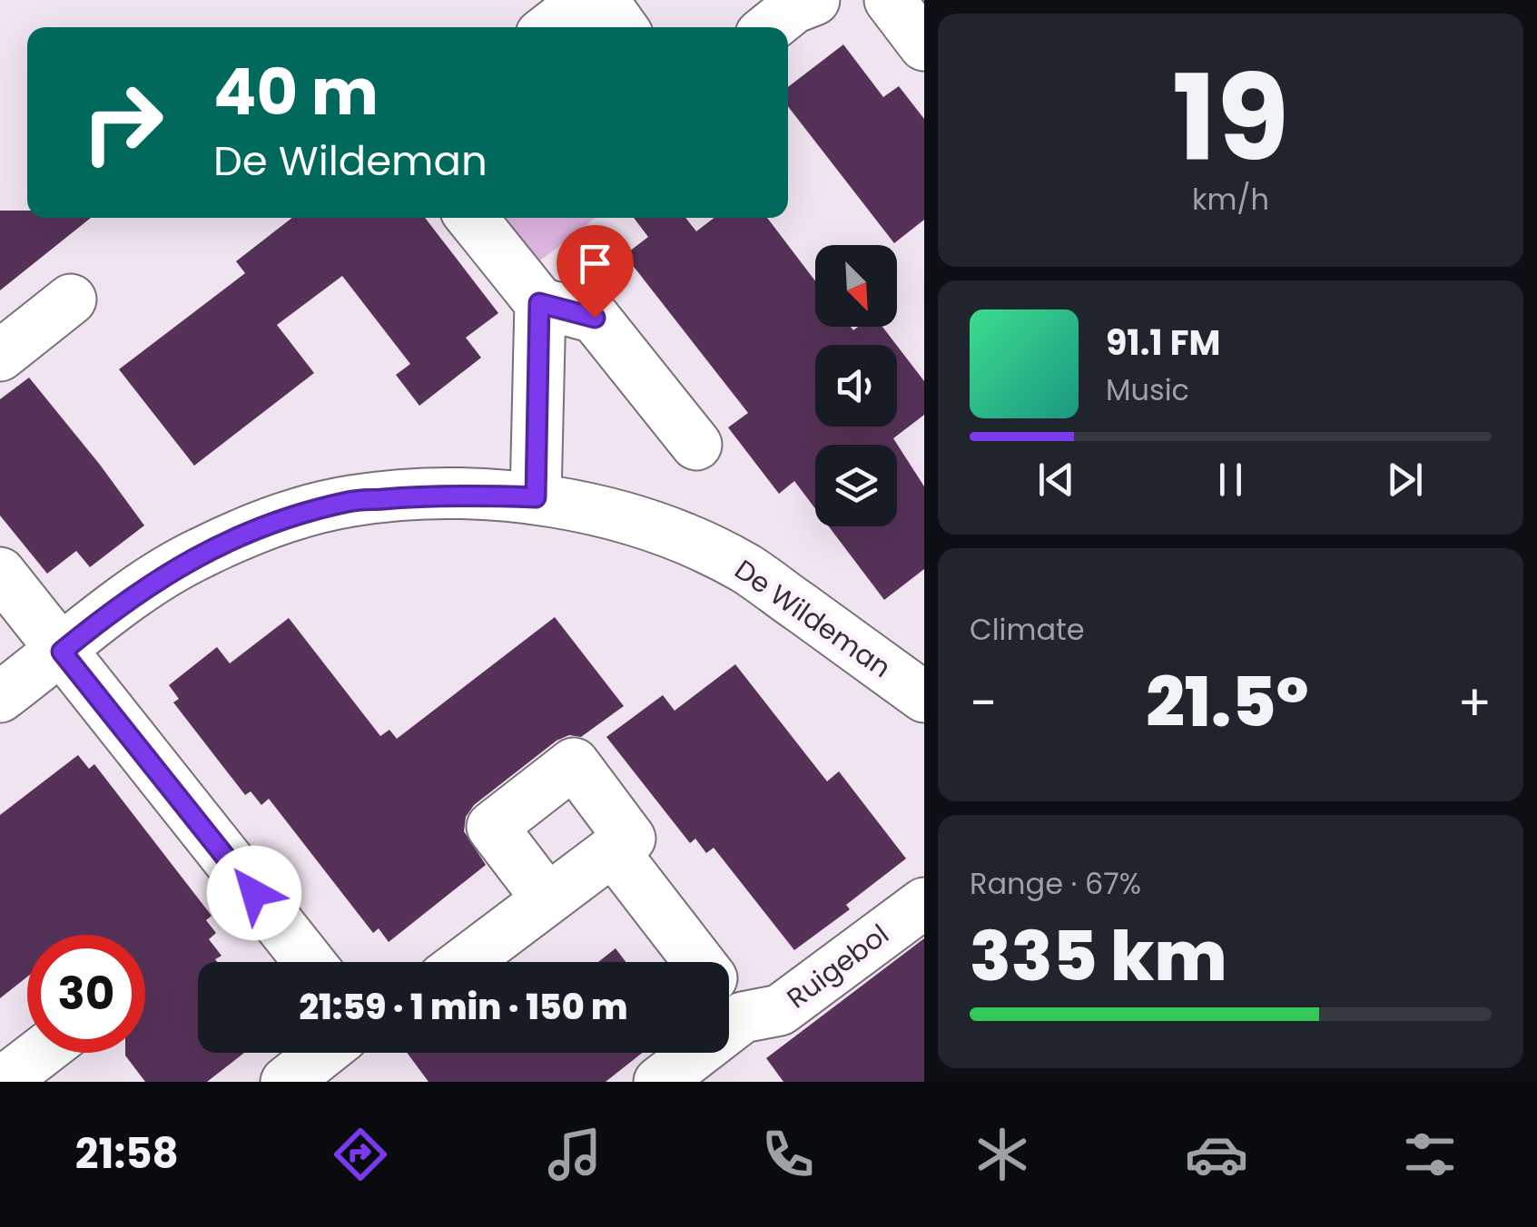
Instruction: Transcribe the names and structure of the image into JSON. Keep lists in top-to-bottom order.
{
  "streets": {
    "street": ["De Wildeman", "Ruigebol"]
  },
  "north": "bottom right",
  "page": {
    "tile": [
      ["19", "km/h"],
      "Climate",
      ["Range · 67%", "335 km"]
    ],
    "turn": ["40 m", "De Wildeman"],
    "song": ["91.1 FM", "Music"],
    "heat": ["−", "21.5°", "+"],
    "limit": "30",
    "trip": "21:59 · 1 min · 150 m",
    "tabs": "21:58"
  }
}
